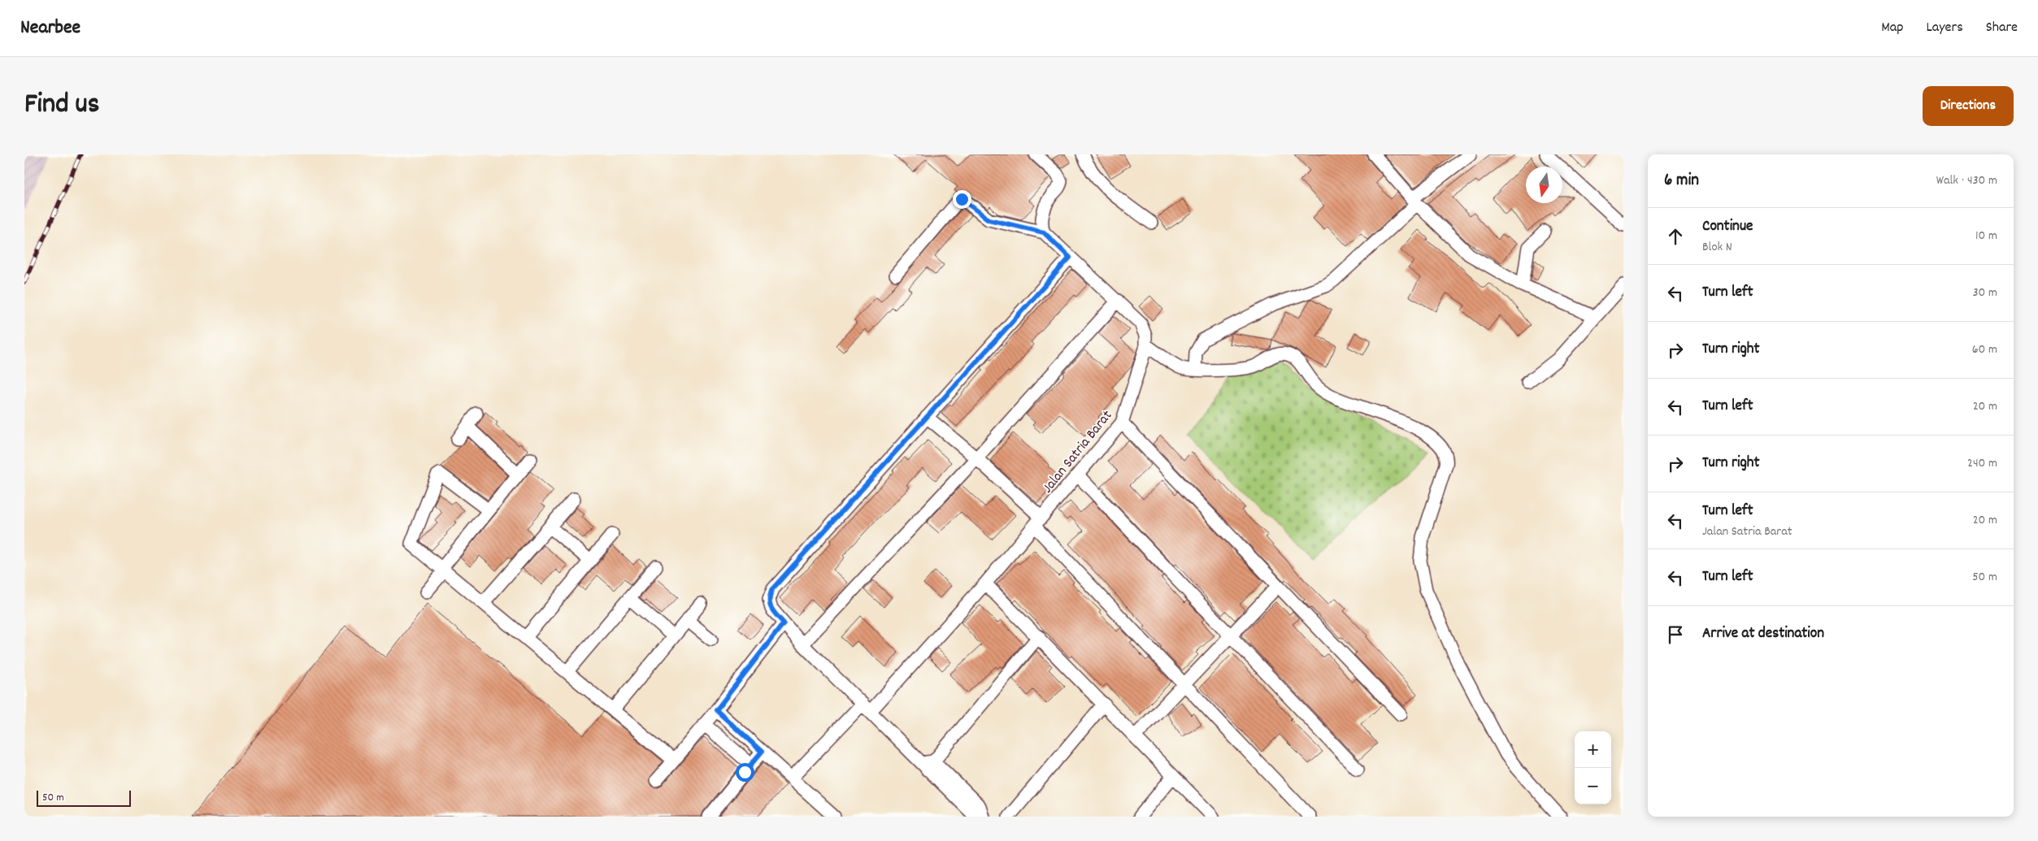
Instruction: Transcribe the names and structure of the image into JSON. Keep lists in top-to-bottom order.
{
  "streets": {
    "street": ["Jalan Satria Barat"]
  },
  "scale_bar": "50 m",
  "north": "bottom",
  "page": {
    "header": "Nearbee",
    "nav": ["Map", "Layers", "Share"],
    "title": "Find us",
    "buttons": "Directions",
    "heading": ["6 min", "Walk · 430 m"],
    "list": [
      ["Continue", "Blok N", "10 m"],
      ["Turn left", "30 m"],
      ["Turn right", "60 m"],
      ["Turn left", "20 m"],
      ["Turn right", "240 m"],
      ["Turn left", "Jalan Satria Barat", "20 m"],
      ["Turn left", "50 m"],
      "Arrive at destination"
    ],
    "map_buttons": ["+", "−"],
    "scale": "50 m"
  }
}
